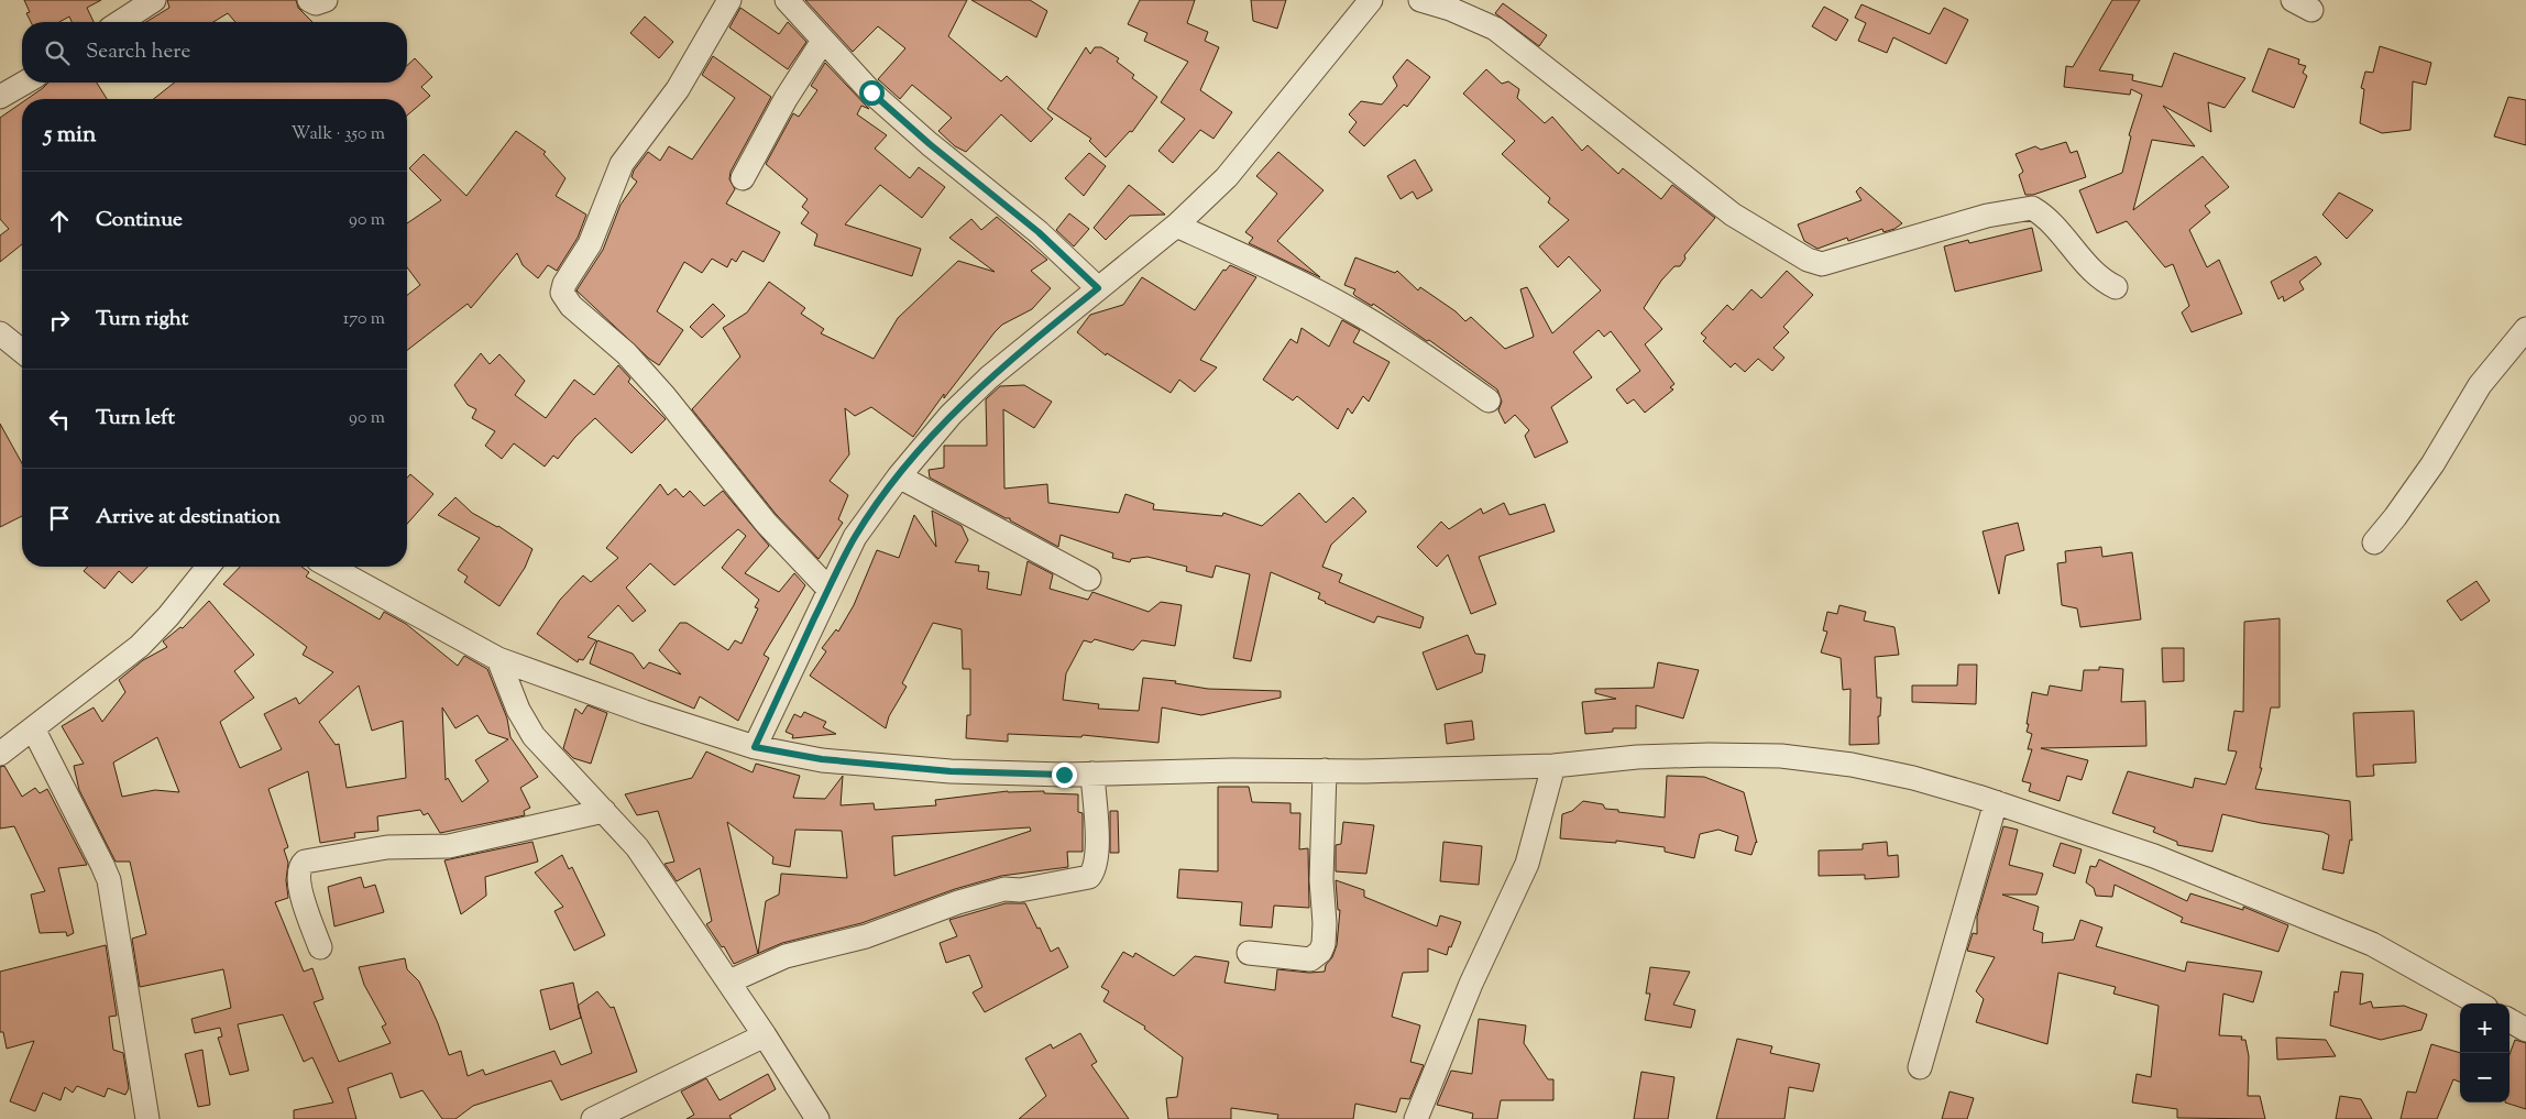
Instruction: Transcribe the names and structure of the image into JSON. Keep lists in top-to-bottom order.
{
  "page": {
    "search": "Search here",
    "heading": ["5 min", "Walk · 350 m"],
    "list": [
      ["Continue", "90 m"],
      ["Turn right", "170 m"],
      ["Turn left", "90 m"],
      "Arrive at destination"
    ],
    "map_buttons": ["+", "−"]
  }
}
